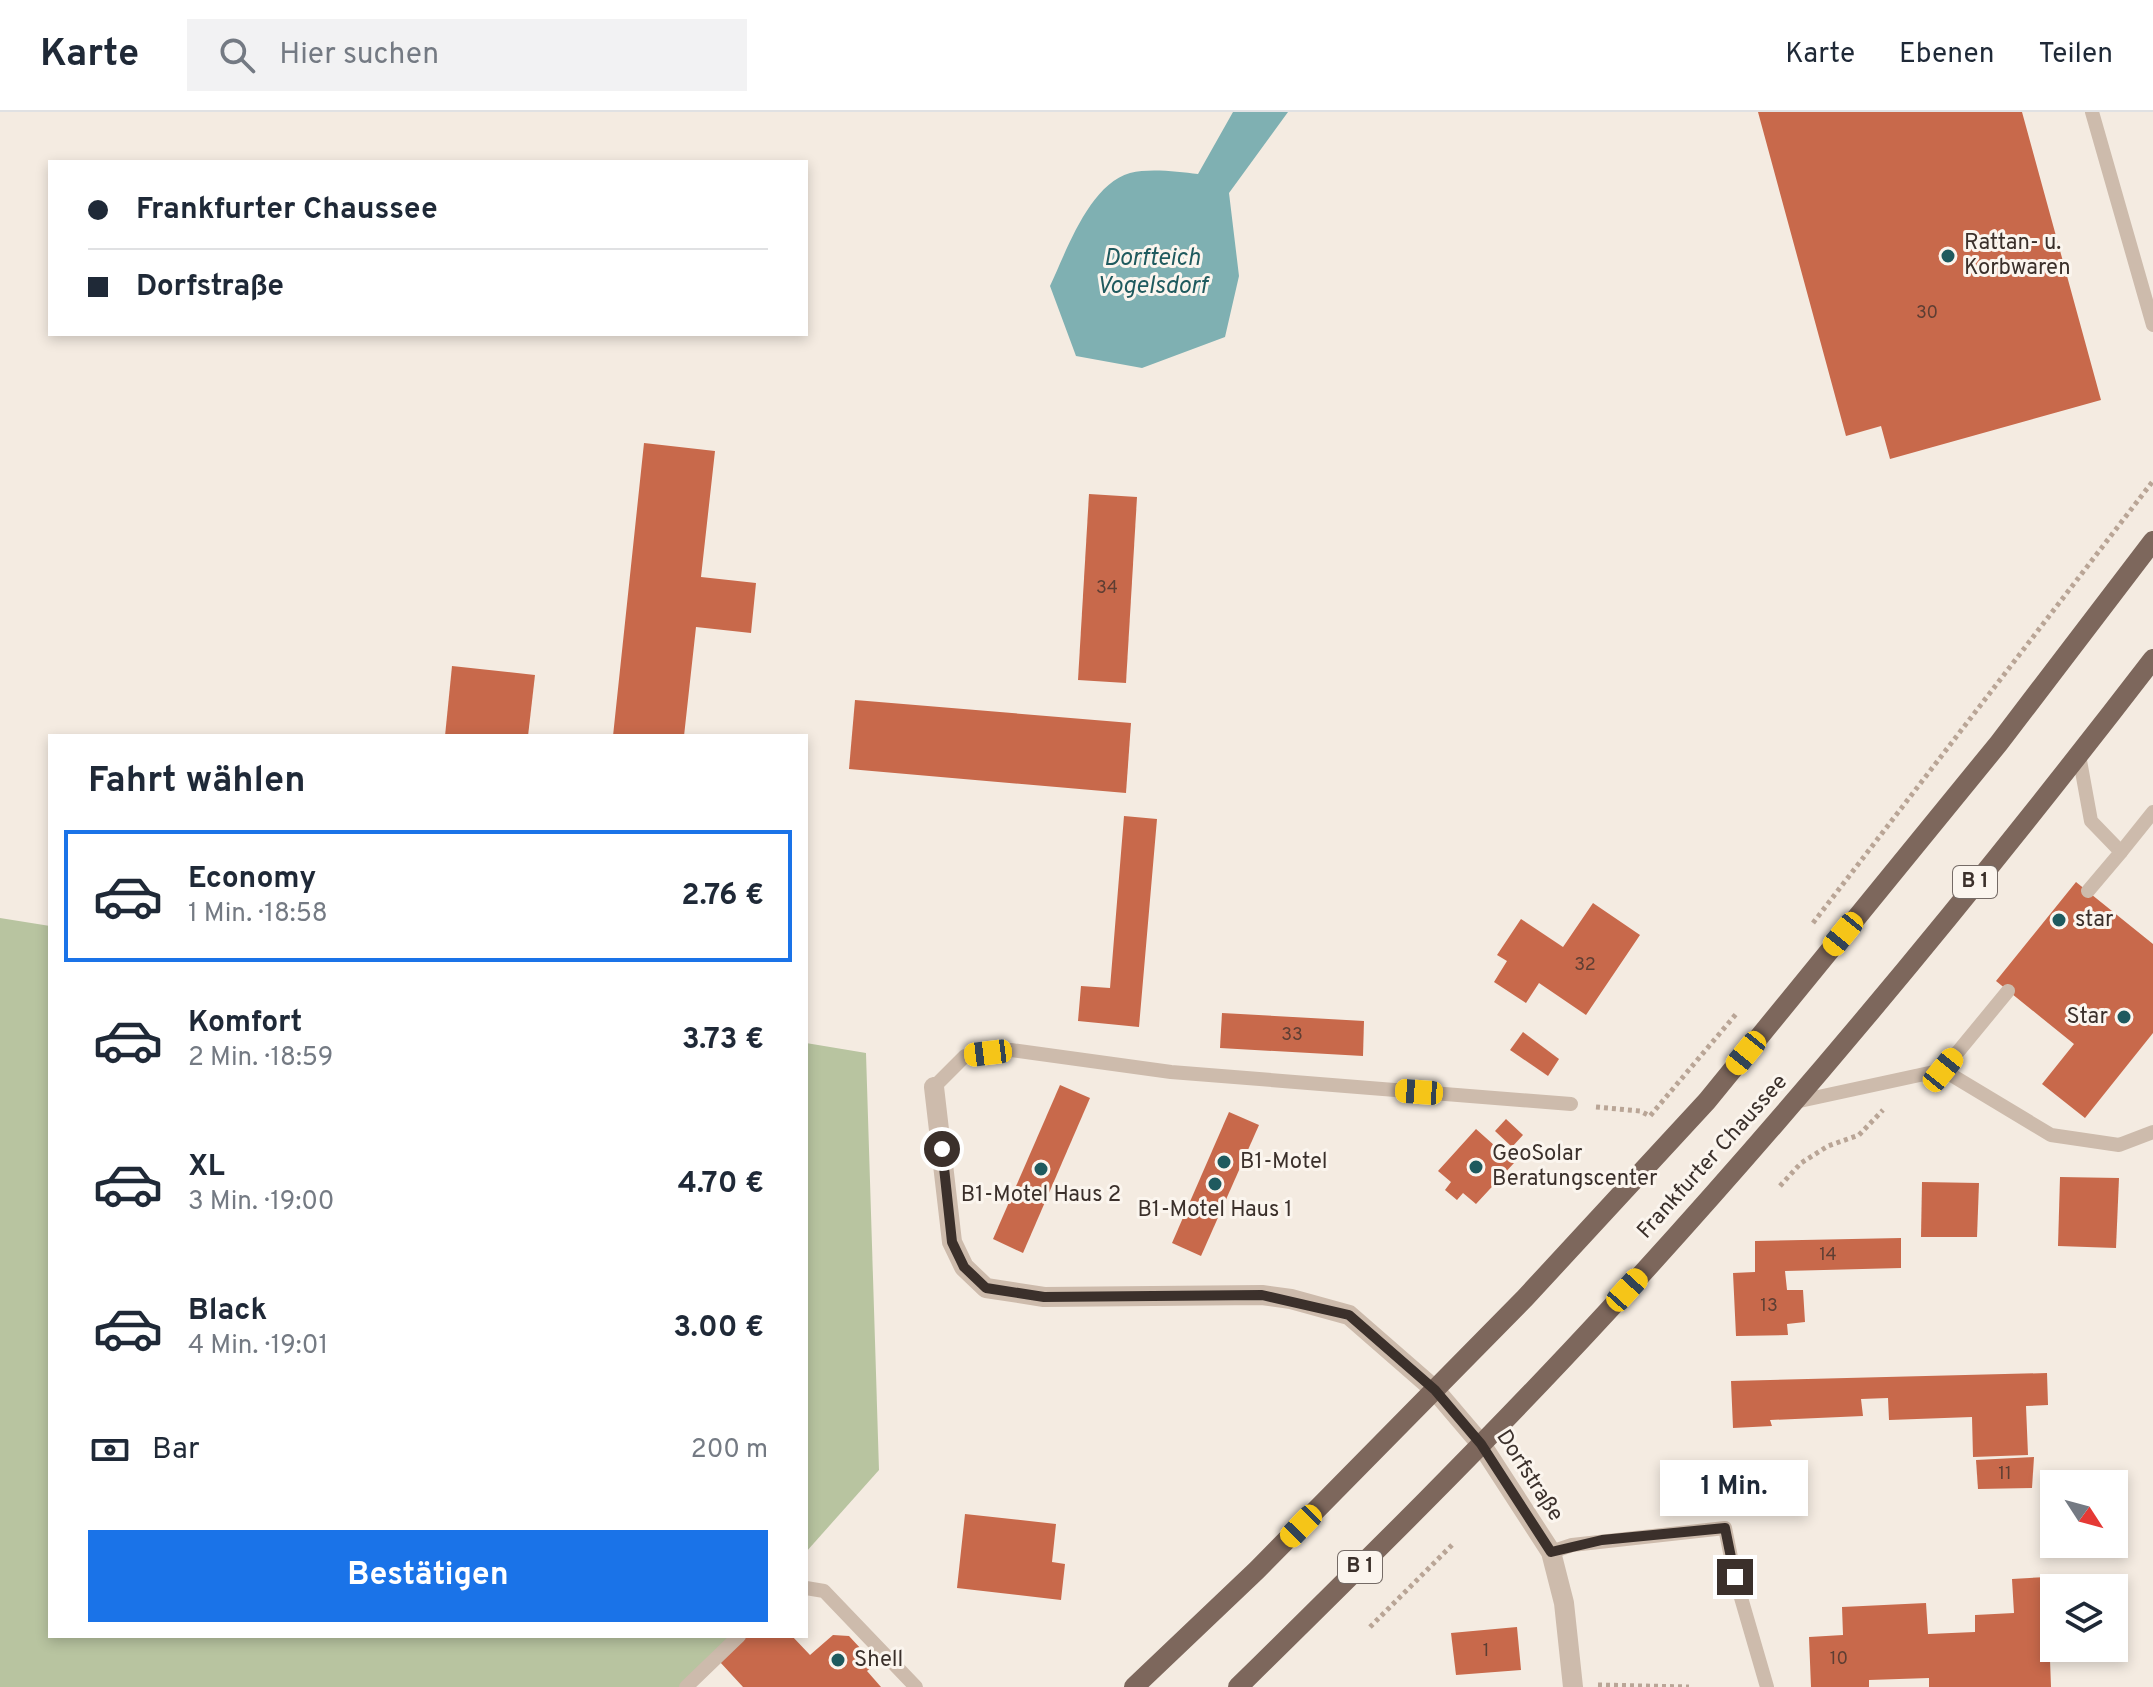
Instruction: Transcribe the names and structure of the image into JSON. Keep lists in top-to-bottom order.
{
  "streets": {
    "main road": ["B 1", "Frankfurter Chaussee"],
    "street": ["Dorfstraße"]
  },
  "crossings": [
    ["Frankfurter Chaussee", "Dorfstraße"]
  ],
  "water": ["Dorfteich Vogelsdorf"],
  "places": [
    "Rattan- u. Korbwaren",
    "star",
    "Star",
    "B1-Motel",
    "GeoSolar Beratungscenter",
    "B1-Motel Haus 2",
    "B1-Motel Haus 1",
    "Shell"
  ],
  "house_numbers": [
    "30",
    "34",
    "32",
    "33",
    "14",
    "13",
    "11",
    "1",
    "10"
  ],
  "north": "bottom right",
  "page": {
    "header": "Karte",
    "search": "Hier suchen",
    "nav": ["Karte", "Ebenen", "Teilen"],
    "banner": ["Frankfurter Chaussee", "Dorfstraße"],
    "heading": "Fahrt wählen",
    "list": [
      {
        "name": "Economy",
        "note": "1 Min. · 18:58",
        "value": "2.76 €"
      },
      {
        "name": "Komfort",
        "note": "2 Min. · 18:59",
        "value": "3.73 €"
      },
      {
        "name": "XL",
        "note": "3 Min. · 19:00",
        "value": "4.70 €"
      },
      {
        "name": "Black",
        "note": "4 Min. · 19:01",
        "value": "3.00 €"
      }
    ],
    "pay": ["Bar", "200 m"],
    "bubble": "1 Min.",
    "buttons": "Bestätigen"
  }
}
